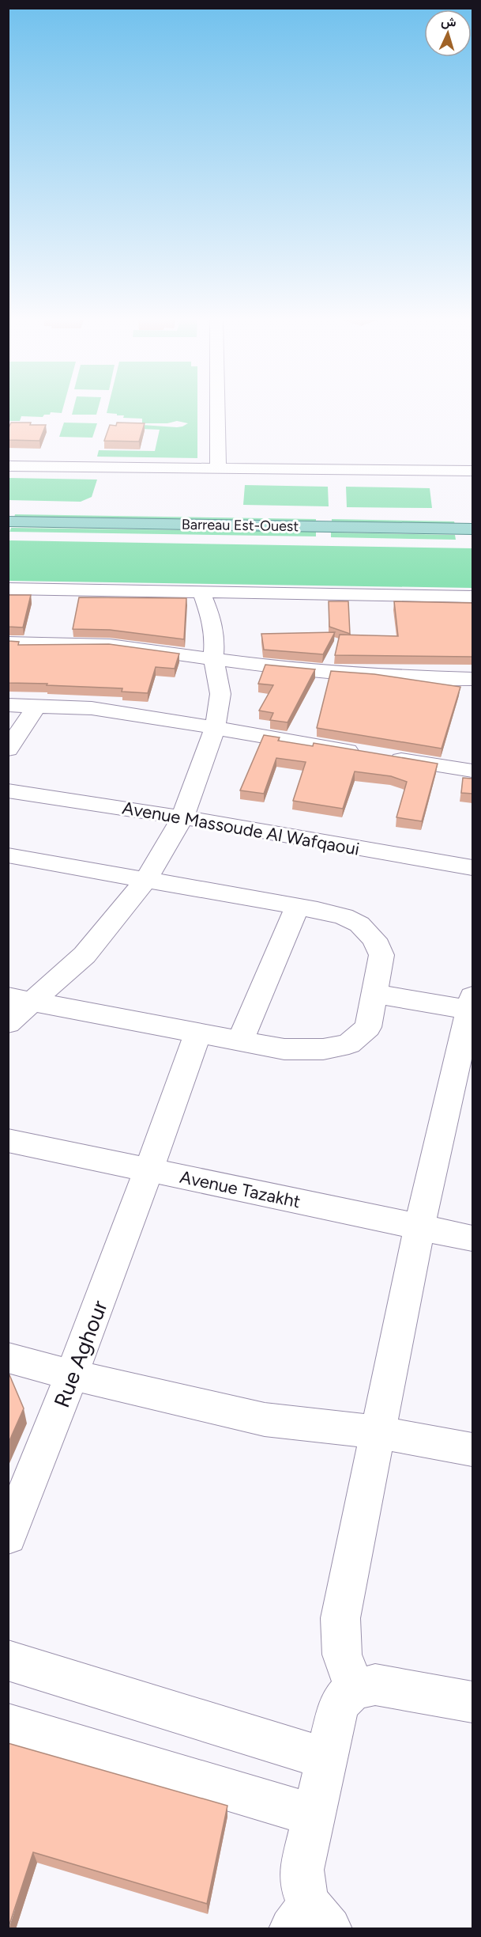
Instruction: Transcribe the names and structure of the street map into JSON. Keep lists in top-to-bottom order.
{
  "streets": {
    "main road": ["Barreau Est-Ouest"],
    "street": ["Avenue Massoude Al Wafqaoui", "Avenue Tazakht", "Rue Aghour"]
  },
  "crossings": [
    ["Avenue Tazakht", "Rue Aghour"]
  ],
  "north": "top"
}
